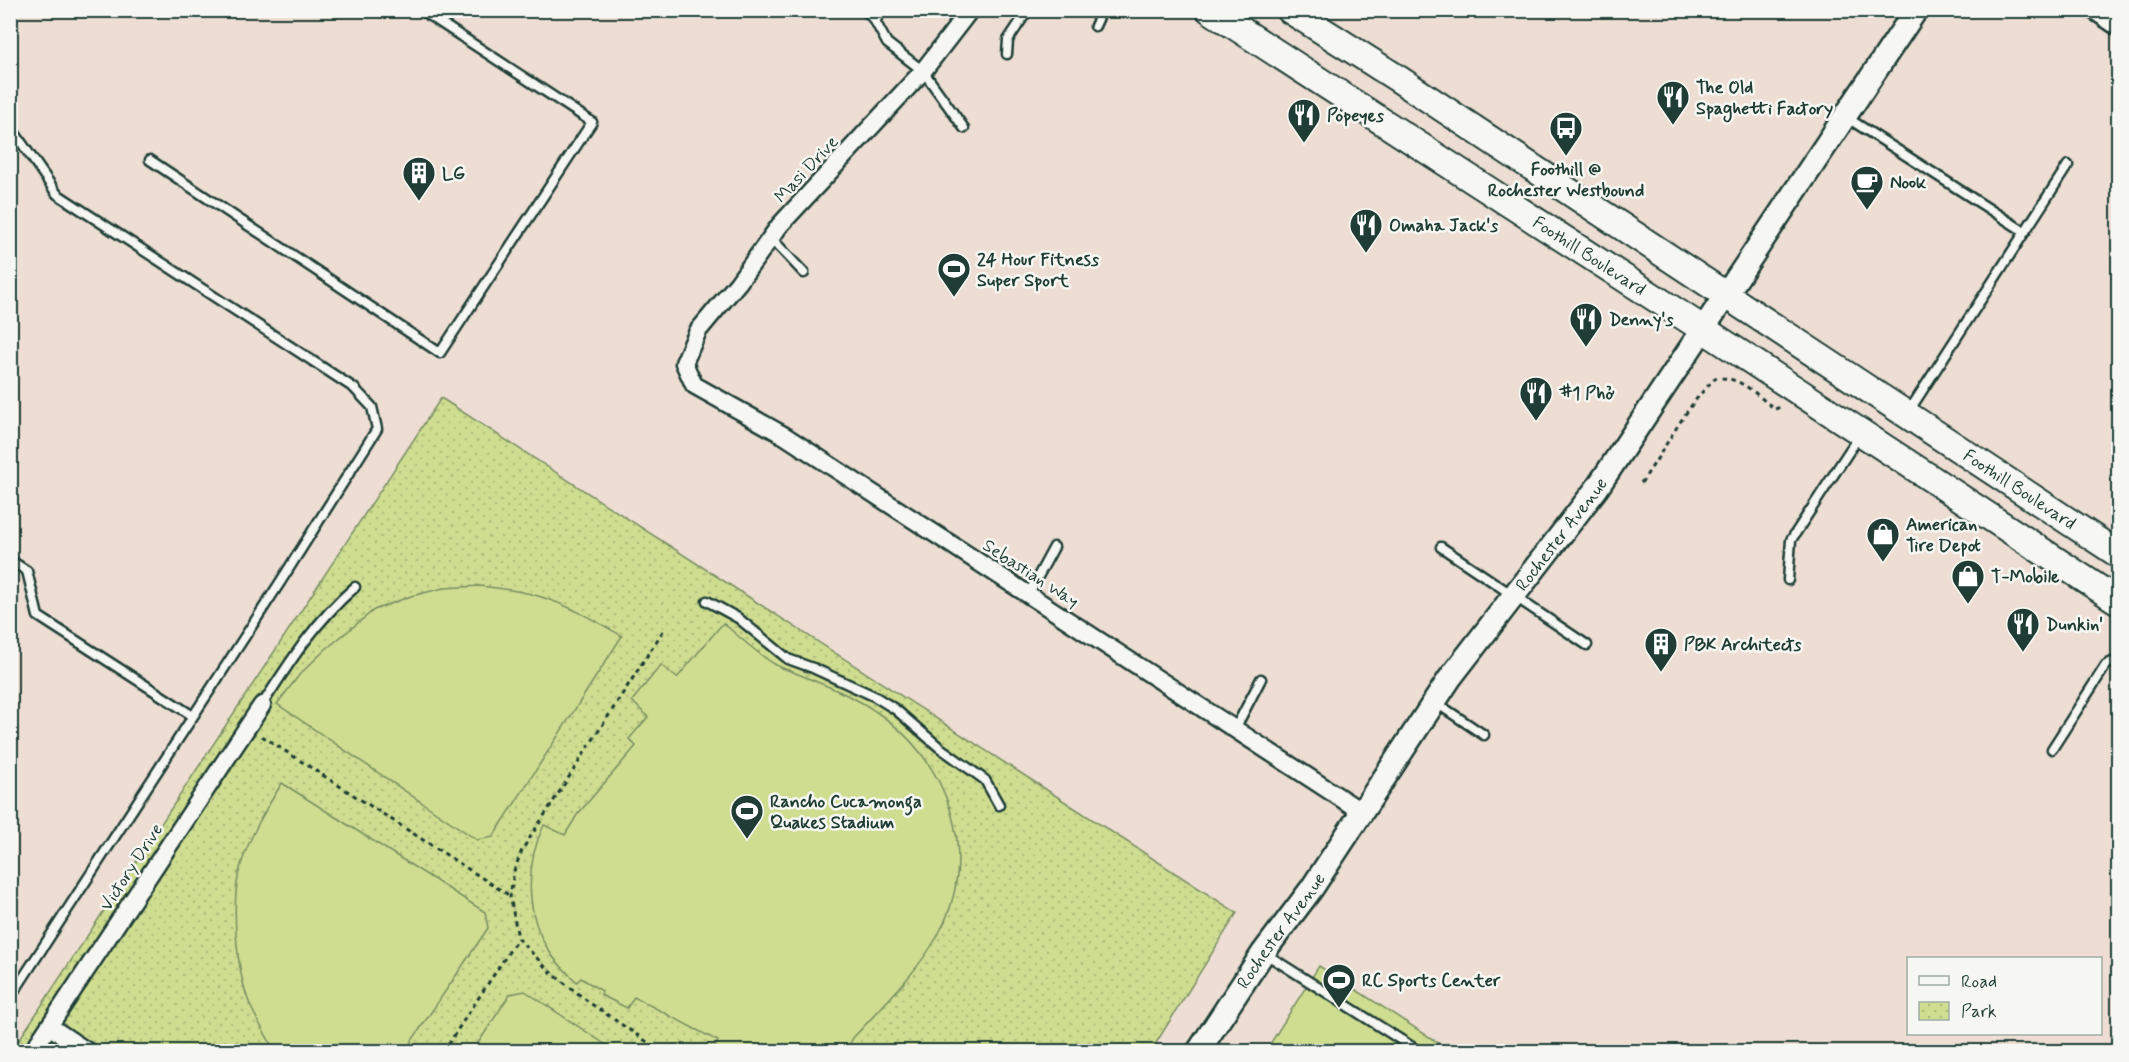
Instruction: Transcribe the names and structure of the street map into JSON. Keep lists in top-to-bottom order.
{
  "streets": {
    "main road": ["Foothill Boulevard", "Rochester Avenue"],
    "street": ["Masi Drive", "Sebastian Way", "Victory Drive"]
  },
  "crossings": [
    ["Masi Drive", "Sebastian Way"],
    ["Foothill Boulevard", "Rochester Avenue"],
    ["Rochester Avenue", "Sebastian Way"]
  ],
  "places": {
    "restaurant": [
      "The Old Spaghetti Factory",
      "Popeyes",
      "Omaha Jack's",
      "Denny's",
      "#1 Phở",
      "Dunkin'"
    ],
    "bus stop": ["Foothill @ Rochester Westbound"],
    "building": ["LG", "PBK Architects"],
    "cafe": ["Nook"],
    "sports": ["24 Hour Fitness Super Sport", "Rancho Cucamonga Quakes Stadium", "RC Sports Center"],
    "shop": ["American Tire Depot", "T-Mobile"]
  },
  "legend": ["Road", "Park"]
}
